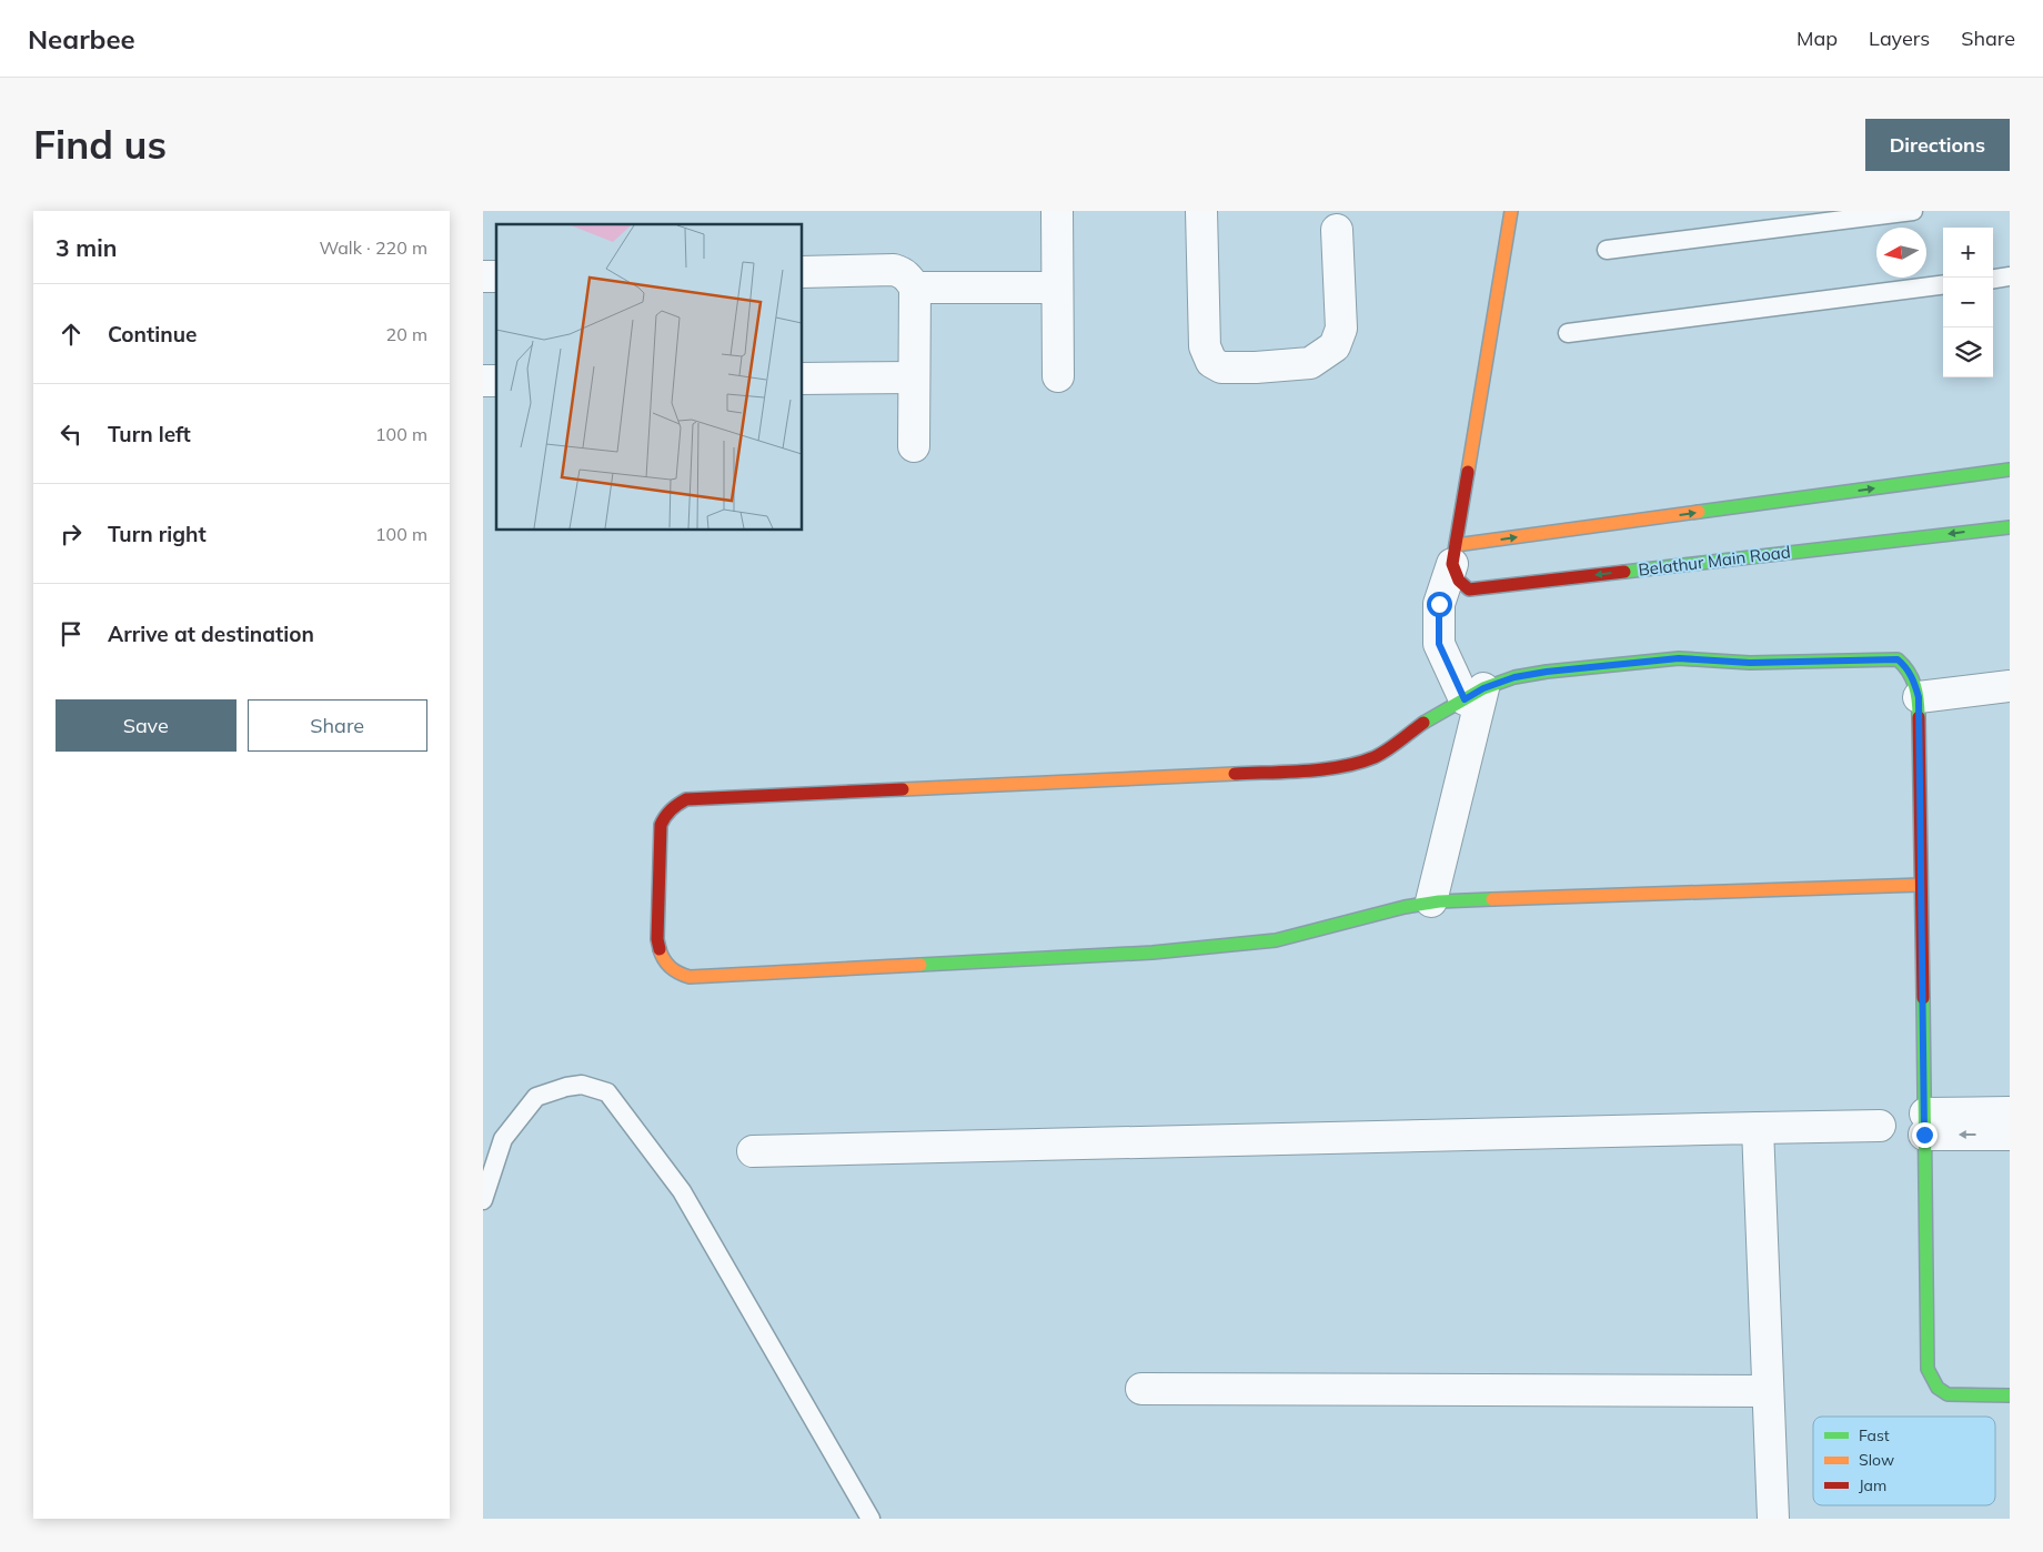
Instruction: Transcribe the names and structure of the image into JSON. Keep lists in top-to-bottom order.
{
  "streets": {
    "street": ["Belathur Main Road"]
  },
  "legend": ["Fast", "Slow", "Jam"],
  "north": "left",
  "page": {
    "header": "Nearbee",
    "nav": ["Map", "Layers", "Share"],
    "buttons": [
      "Directions",
      ["Save", "Share"]
    ],
    "title": "Find us",
    "heading": ["3 min", "Walk · 220 m"],
    "map_buttons": ["+", "−"],
    "list": [
      ["Continue", "20 m"],
      ["Turn left", "100 m"],
      ["Turn right", "100 m"],
      "Arrive at destination"
    ]
  }
}
